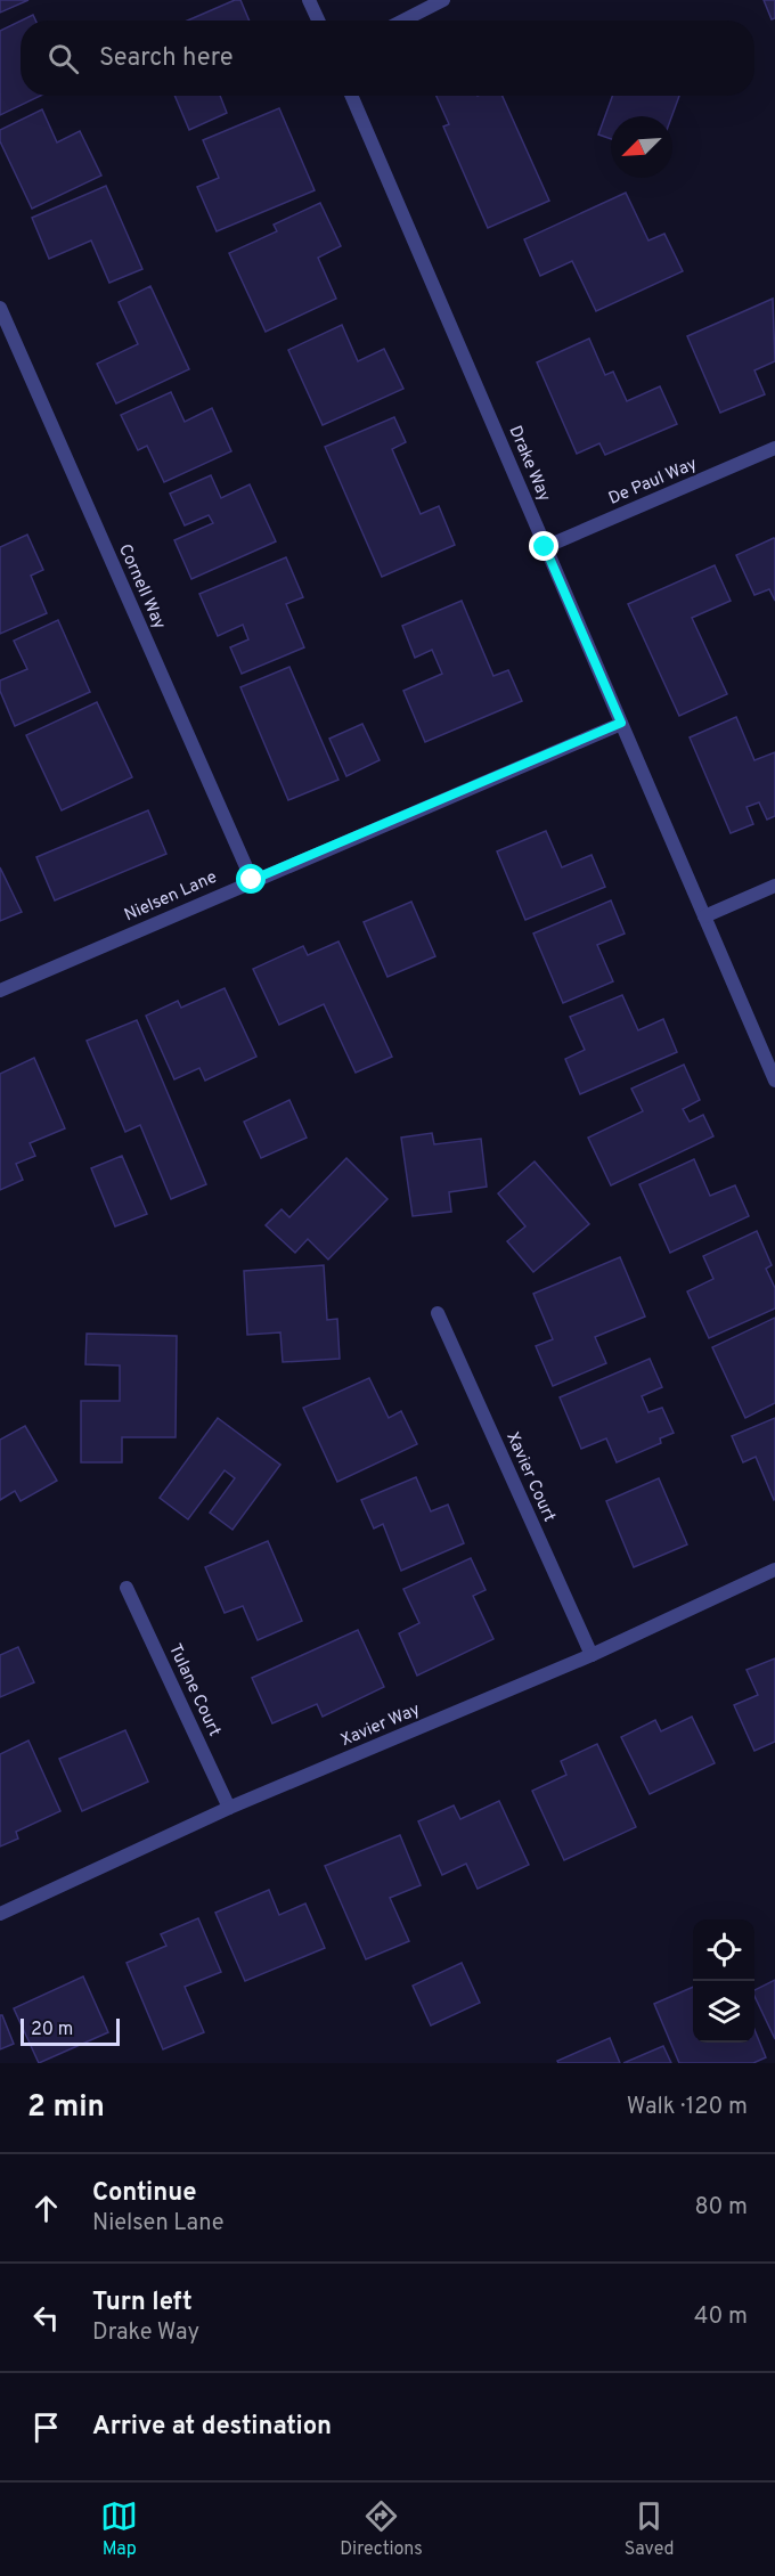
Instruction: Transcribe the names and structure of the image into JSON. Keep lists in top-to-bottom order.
{
  "streets": {
    "street": [
      "Drake Way",
      "De Paul Way",
      "Cornell Way",
      "Nielsen Lane",
      "Xavier Court",
      "Tulane Court",
      "Xavier Way"
    ]
  },
  "crossings": [
    ["Drake Way", "De Paul Way"],
    ["Drake Way", "Nielsen Lane"],
    ["Cornell Way", "Nielsen Lane"],
    ["Xavier Court", "Xavier Way"],
    ["Tulane Court", "Xavier Way"]
  ],
  "scale_bar": "20 m",
  "north": "bottom left",
  "page": {
    "search": "Search here",
    "scale": "20 m",
    "heading": ["2 min", "Walk · 120 m"],
    "list": [
      ["Continue", "Nielsen Lane", "80 m"],
      ["Turn left", "Drake Way", "40 m"],
      "Arrive at destination"
    ],
    "nav": ["Map", "Directions", "Saved"]
  }
}
